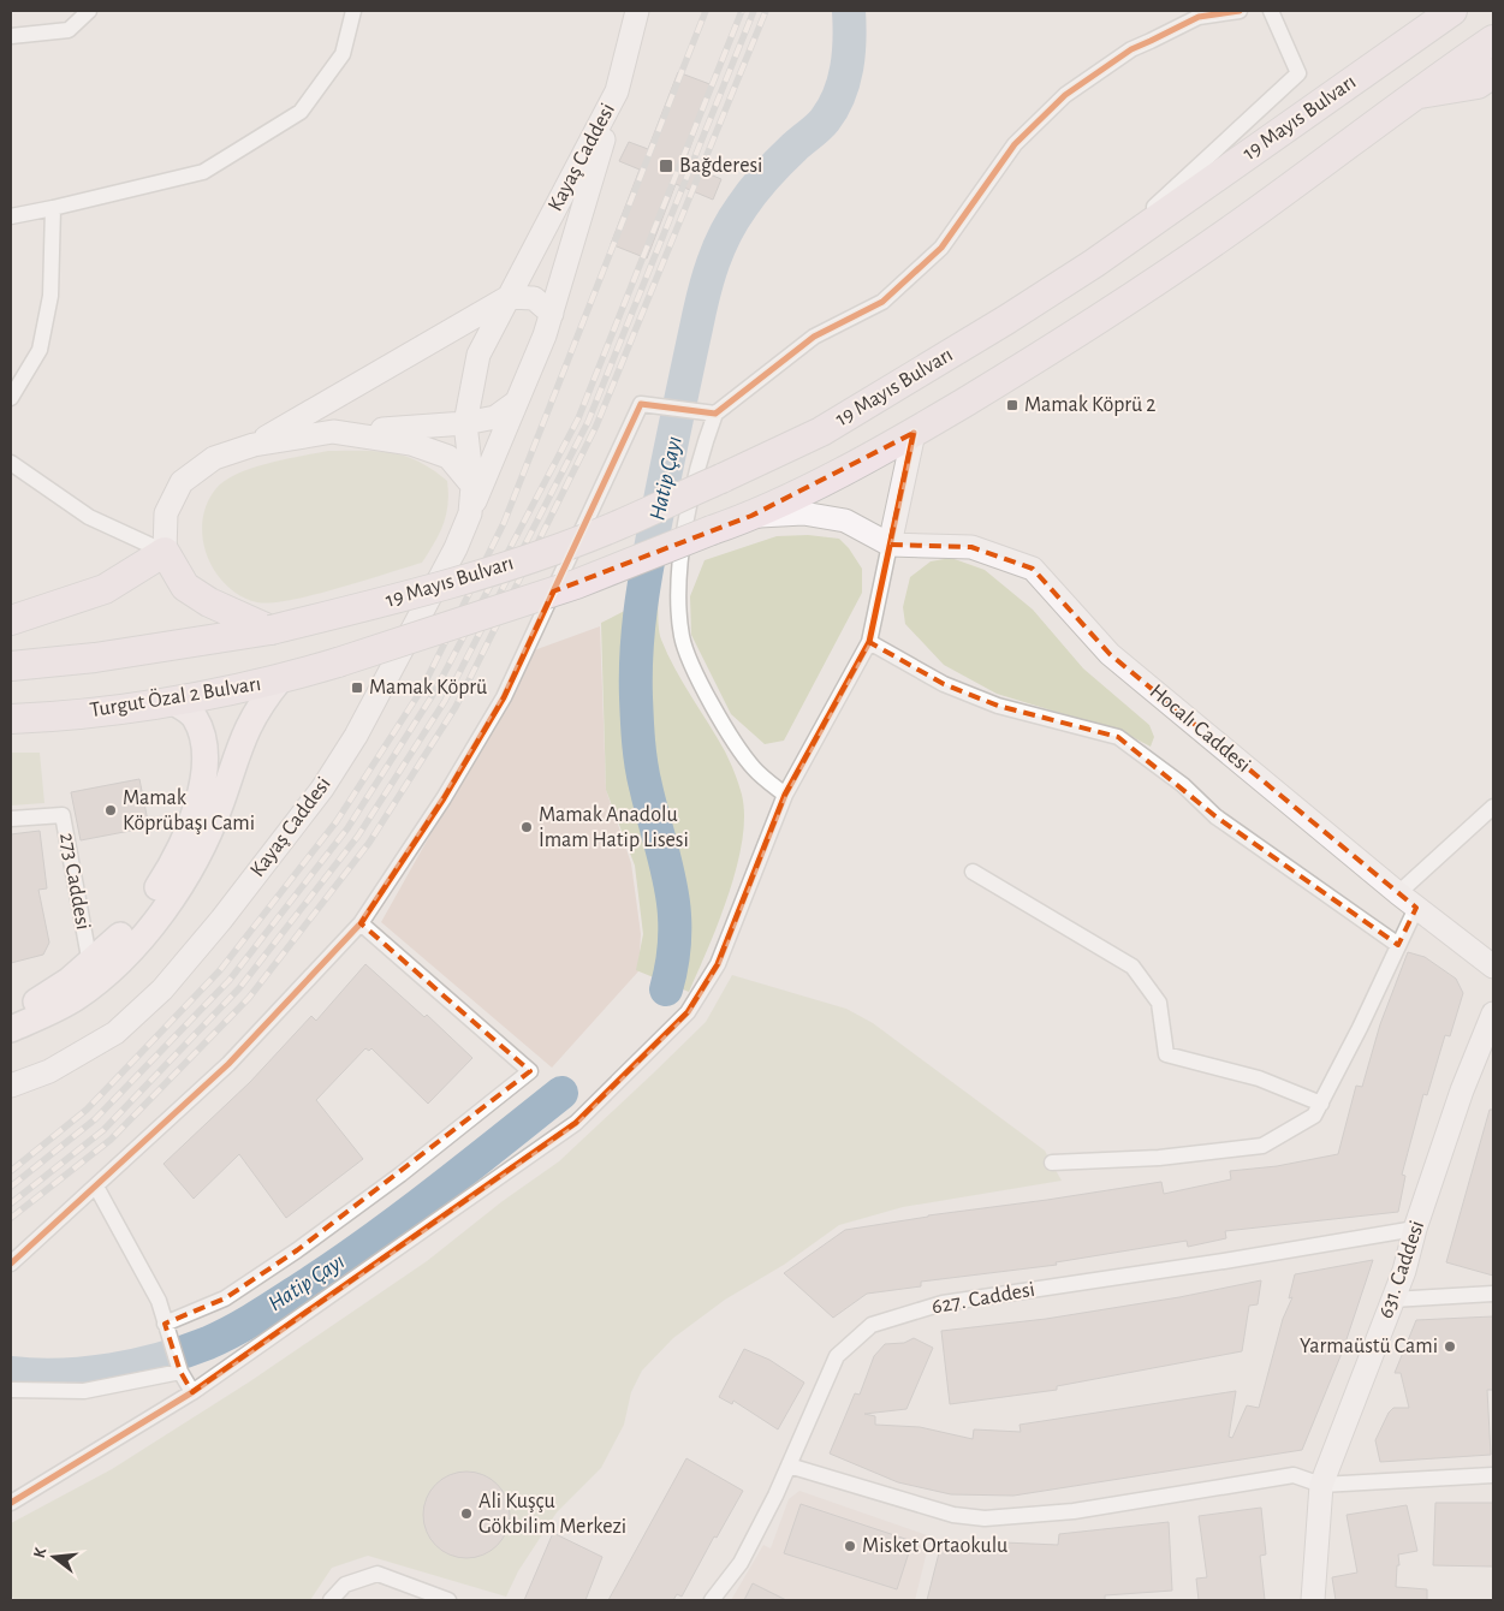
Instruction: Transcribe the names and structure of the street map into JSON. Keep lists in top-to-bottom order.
{
  "streets": {
    "highway": ["19 Mayıs Bulvarı", "Turgut Özal 2 Bulvarı"],
    "street": [
      "Kayaş Caddesi",
      "Hocalı Caddesi",
      "273 Caddesi",
      "631. Caddesi",
      "627. Caddesi"
    ]
  },
  "crossings": [
    ["19 Mayıs Bulvarı", "Turgut Özal 2 Bulvarı"],
    ["631. Caddesi", "627. Caddesi"]
  ],
  "water": ["Hatip Çayı"],
  "places": {
    "transit": ["Bağderesi", "Mamak Köprü 2", "Mamak Köprü"],
    "other": [
      "Mamak Köprübaşı Cami",
      "Mamak Anadolu İmam Hatip Lisesi",
      "Yarmaüstü Cami",
      "Ali Kuşçu Gökbilim Merkezi",
      "Misket Ortaokulu"
    ]
  },
  "north": "left"
}
